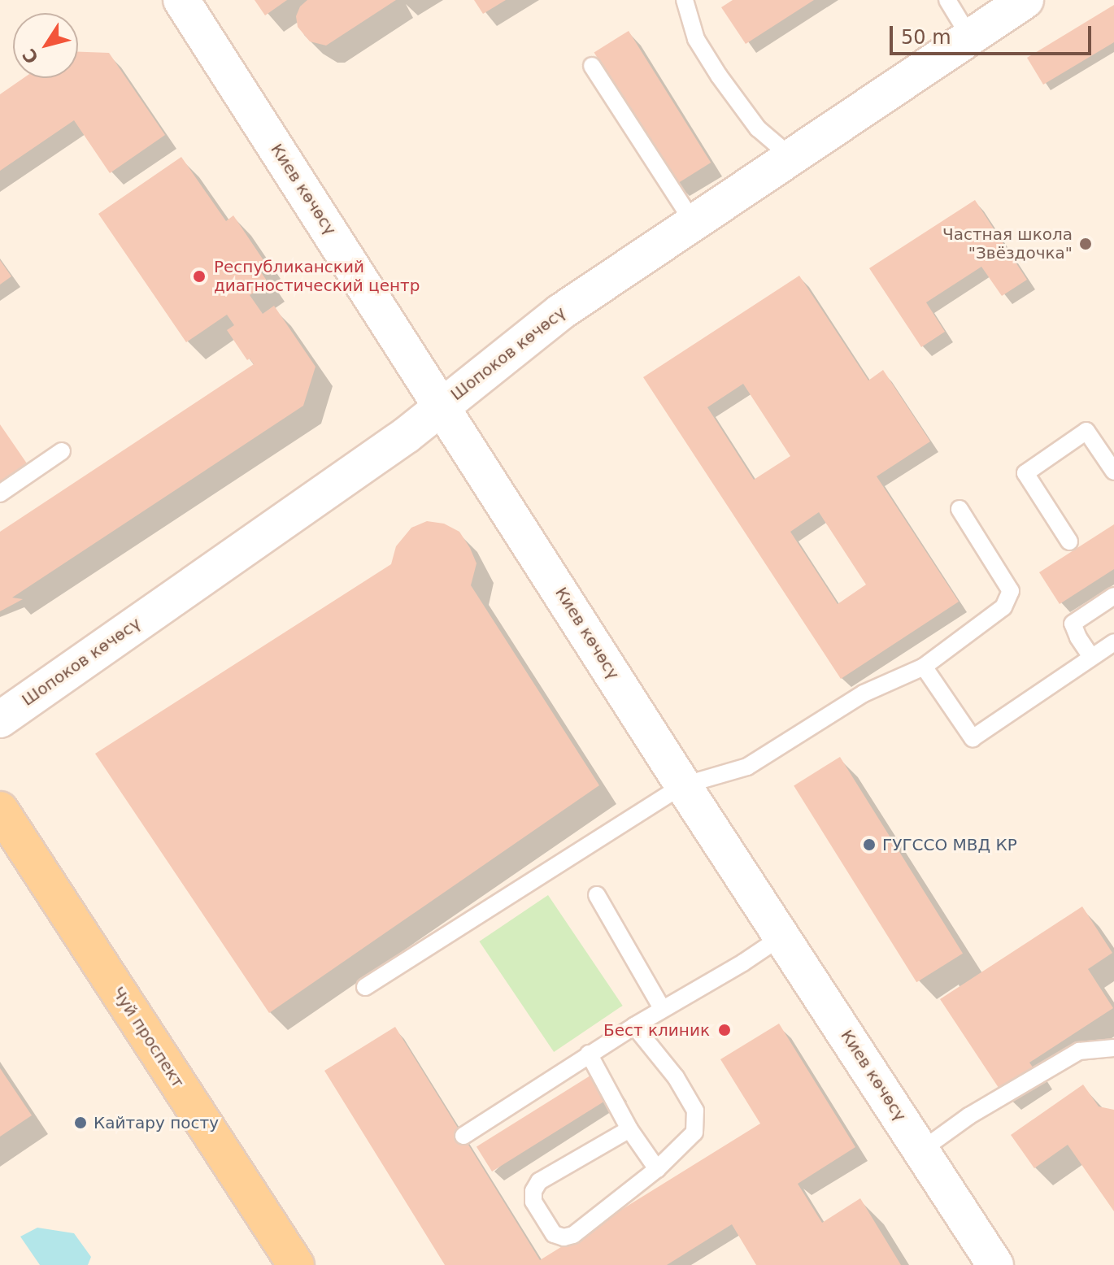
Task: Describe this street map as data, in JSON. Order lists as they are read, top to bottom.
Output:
{
  "streets": {
    "main road": ["Киев көчөсү", "Шопоков көчөсү", "Чуй проспект"]
  },
  "crossings": [
    ["Киев көчөсү", "Шопоков көчөсү"]
  ],
  "places": [
    "Частная школа \"Звёздочка\"",
    "Республиканский диагностический центр",
    "ГУГССО МВД КР",
    "Бест клиник",
    "Кайтару посту"
  ],
  "scale_bar": "50 m",
  "north": "bottom left"
}
